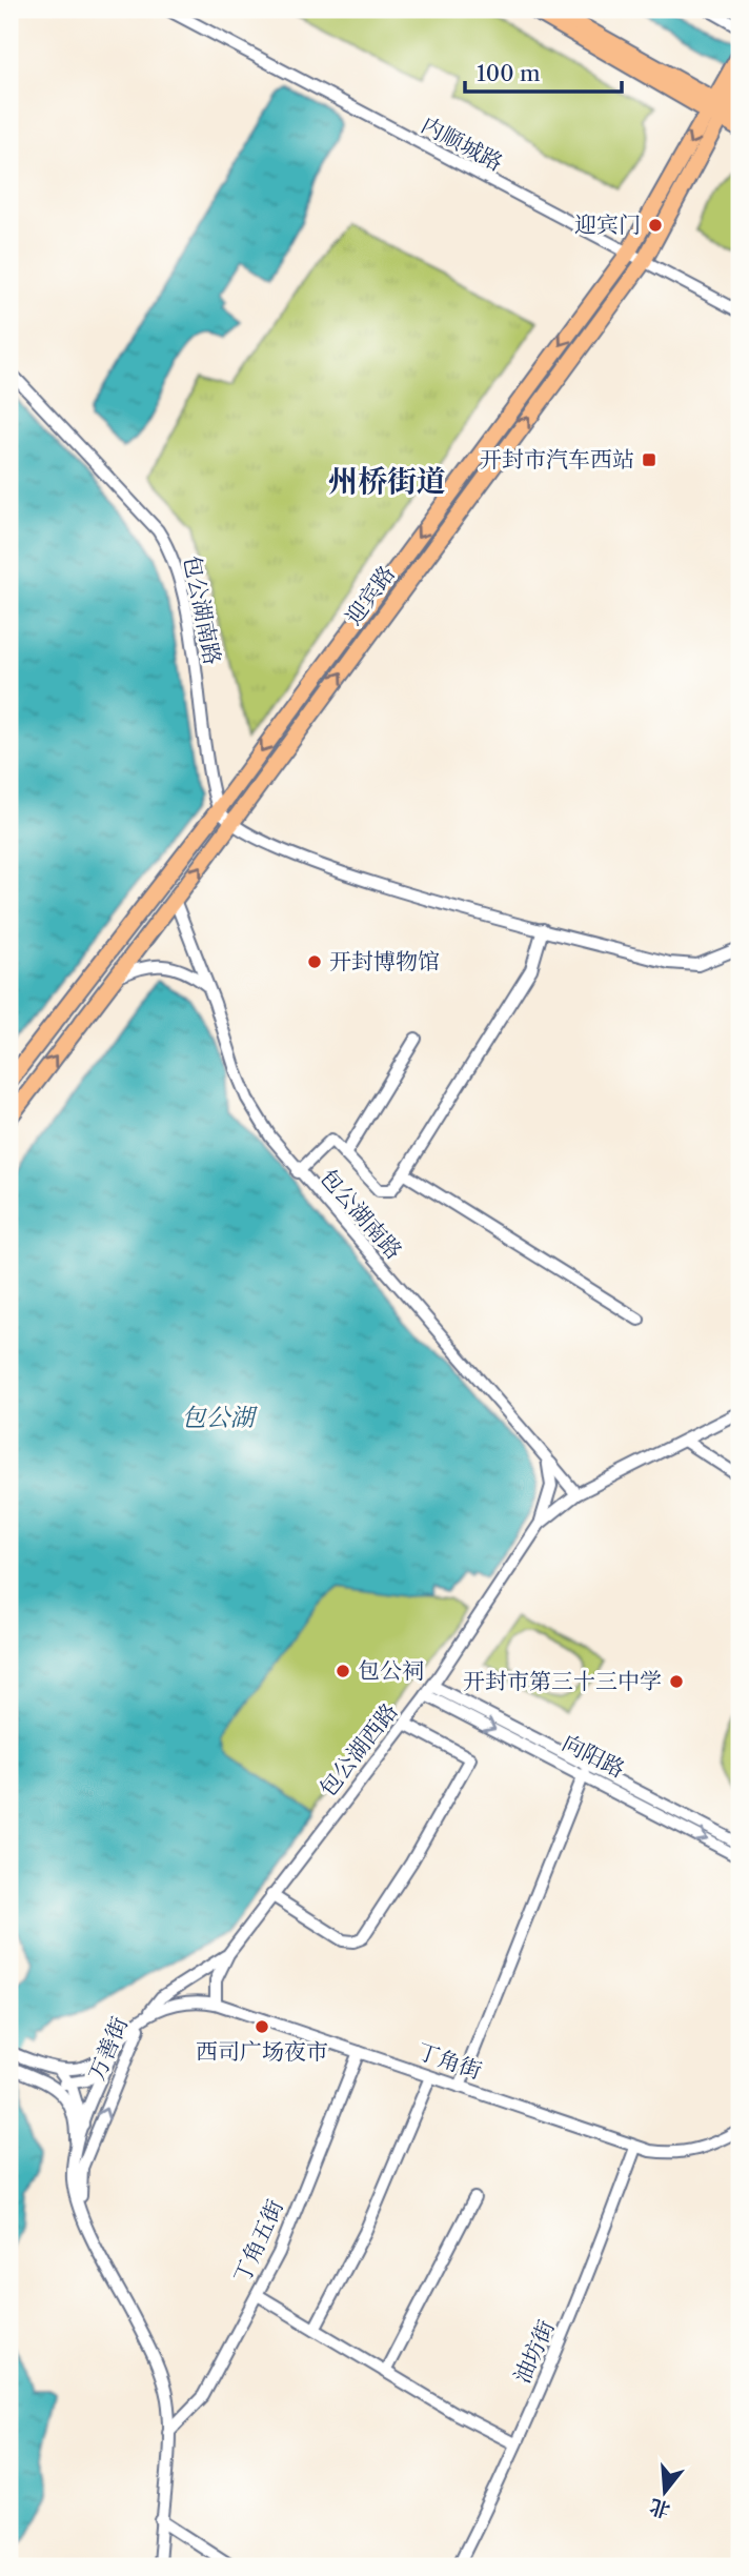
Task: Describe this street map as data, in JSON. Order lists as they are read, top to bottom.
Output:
{
  "streets": {
    "main road": ["迎宾路"],
    "street": [
      "内顺城路",
      "包公湖南路",
      "包公湖西路",
      "向阳路",
      "万善街",
      "丁角街",
      "丁角五街",
      "油坊街"
    ]
  },
  "crossings": [
    ["内顺城路", "迎宾路"],
    ["迎宾路", "包公湖南路"],
    ["包公湖南路", "包公湖西路"],
    ["包公湖西路", "向阳路"],
    ["包公湖西路", "万善街"],
    ["包公湖西路", "丁角街"],
    ["万善街", "丁角街"],
    ["万善街", "丁角五街"],
    ["丁角街", "丁角五街"],
    ["丁角街", "油坊街"]
  ],
  "districts": ["州桥街道"],
  "water": ["包公湖"],
  "places": {
    "other": [
      "迎宾门",
      "开封博物馆",
      "包公祠",
      "开封市第三十三中学",
      "西司广场夜市"
    ],
    "transit": ["开封市汽车西站"]
  },
  "scale_bar": "100 m",
  "north": "bottom"
}
